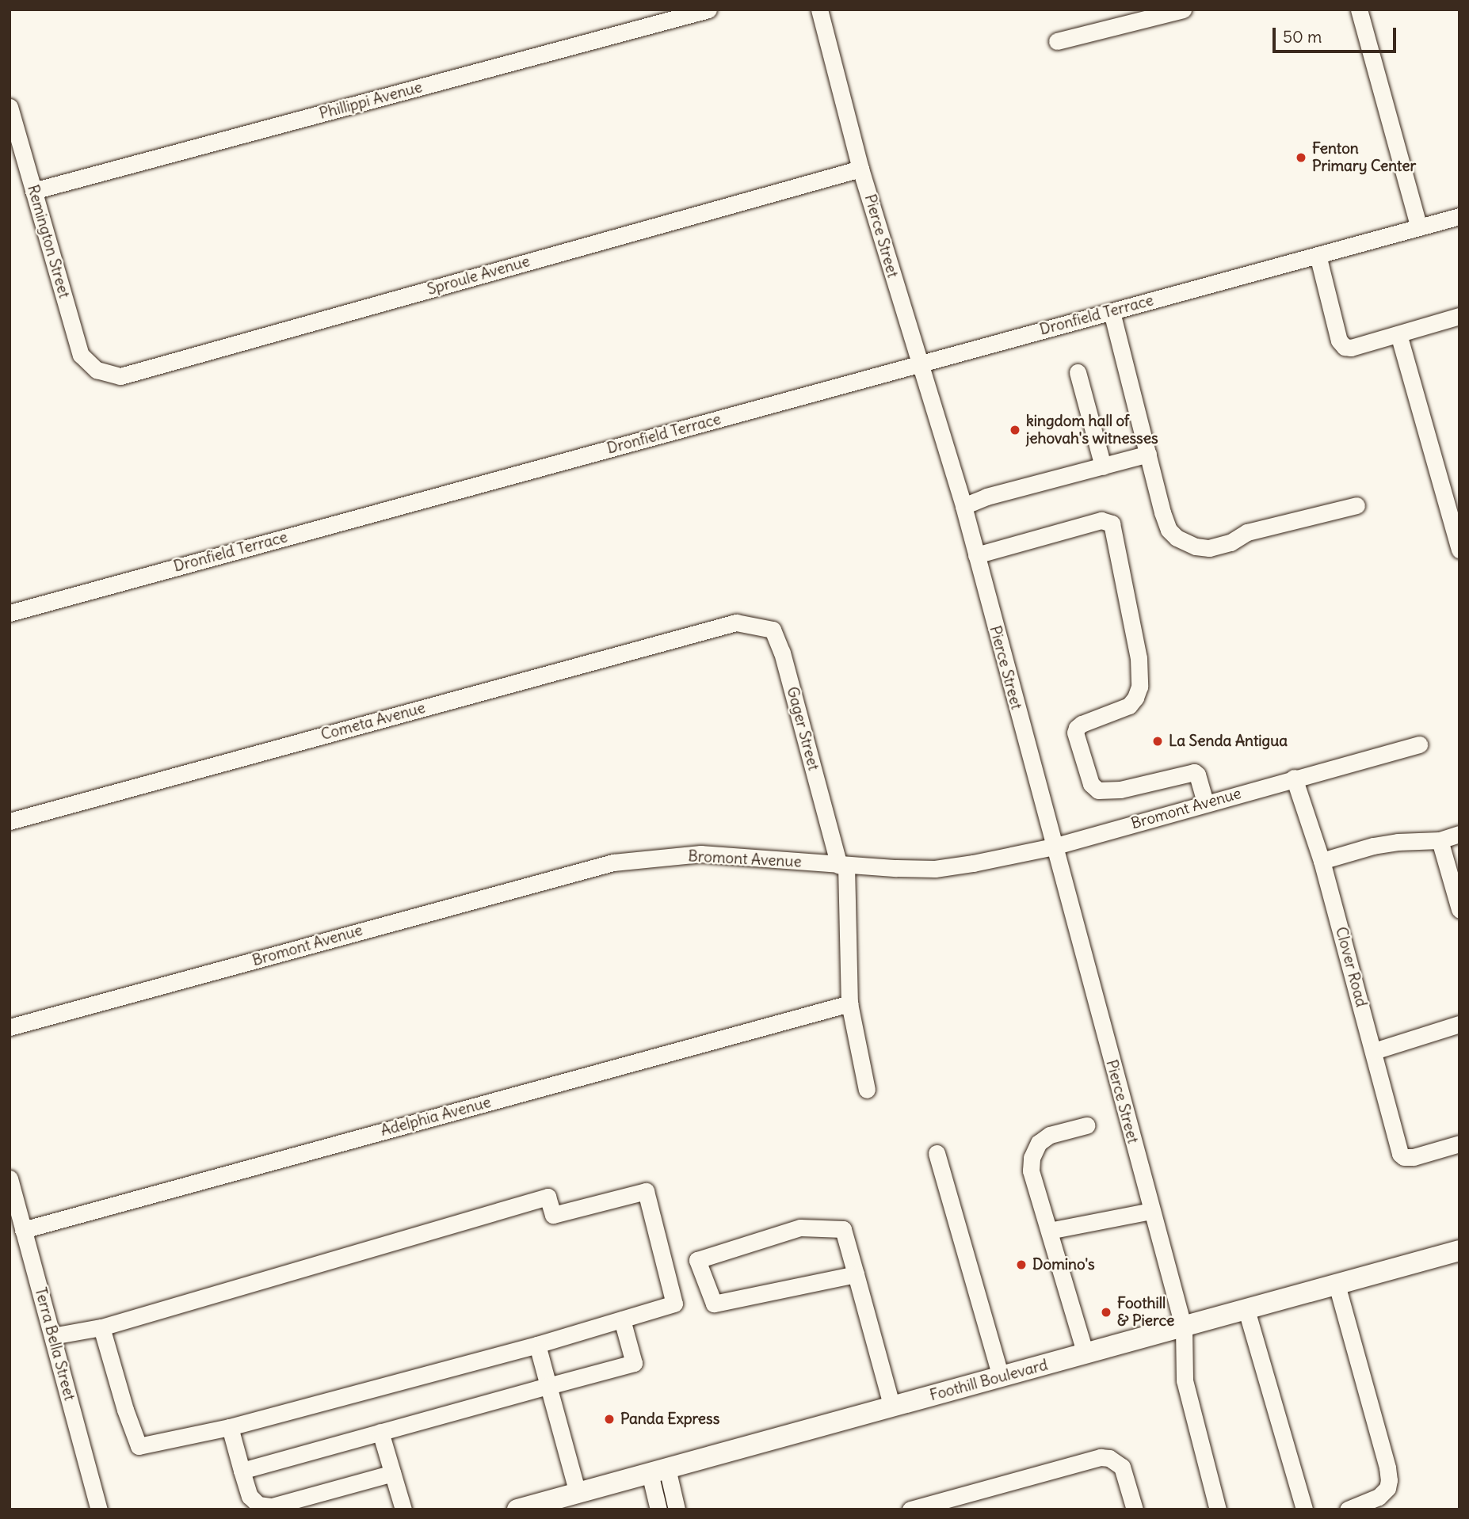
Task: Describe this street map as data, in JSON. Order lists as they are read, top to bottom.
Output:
{
  "streets": {
    "main road": ["Foothill Boulevard"],
    "street": [
      "Phillippi Avenue",
      "Pierce Street",
      "Remington Street",
      "Sproule Avenue",
      "Dronfield Terrace",
      "Cometa Avenue",
      "Gager Street",
      "Bromont Avenue",
      "Clover Road",
      "Adelphia Avenue",
      "Terra Bella Street"
    ]
  },
  "crossings": [
    ["Phillippi Avenue", "Remington Street"],
    ["Pierce Street", "Sproule Avenue"],
    ["Pierce Street", "Dronfield Terrace"],
    ["Pierce Street", "Bromont Avenue"],
    ["Pierce Street", "Foothill Boulevard"],
    ["Remington Street", "Sproule Avenue"],
    ["Cometa Avenue", "Gager Street"],
    ["Gager Street", "Bromont Avenue"],
    ["Gager Street", "Adelphia Avenue"],
    ["Bromont Avenue", "Clover Road"],
    ["Adelphia Avenue", "Terra Bella Street"]
  ],
  "places": [
    "Fenton Primary Center",
    "kingdom hall of jehovah's witnesses",
    "La Senda Antigua",
    "Domino's",
    "Foothill & Pierce",
    "Panda Express"
  ],
  "scale_bar": "50 m"
}
